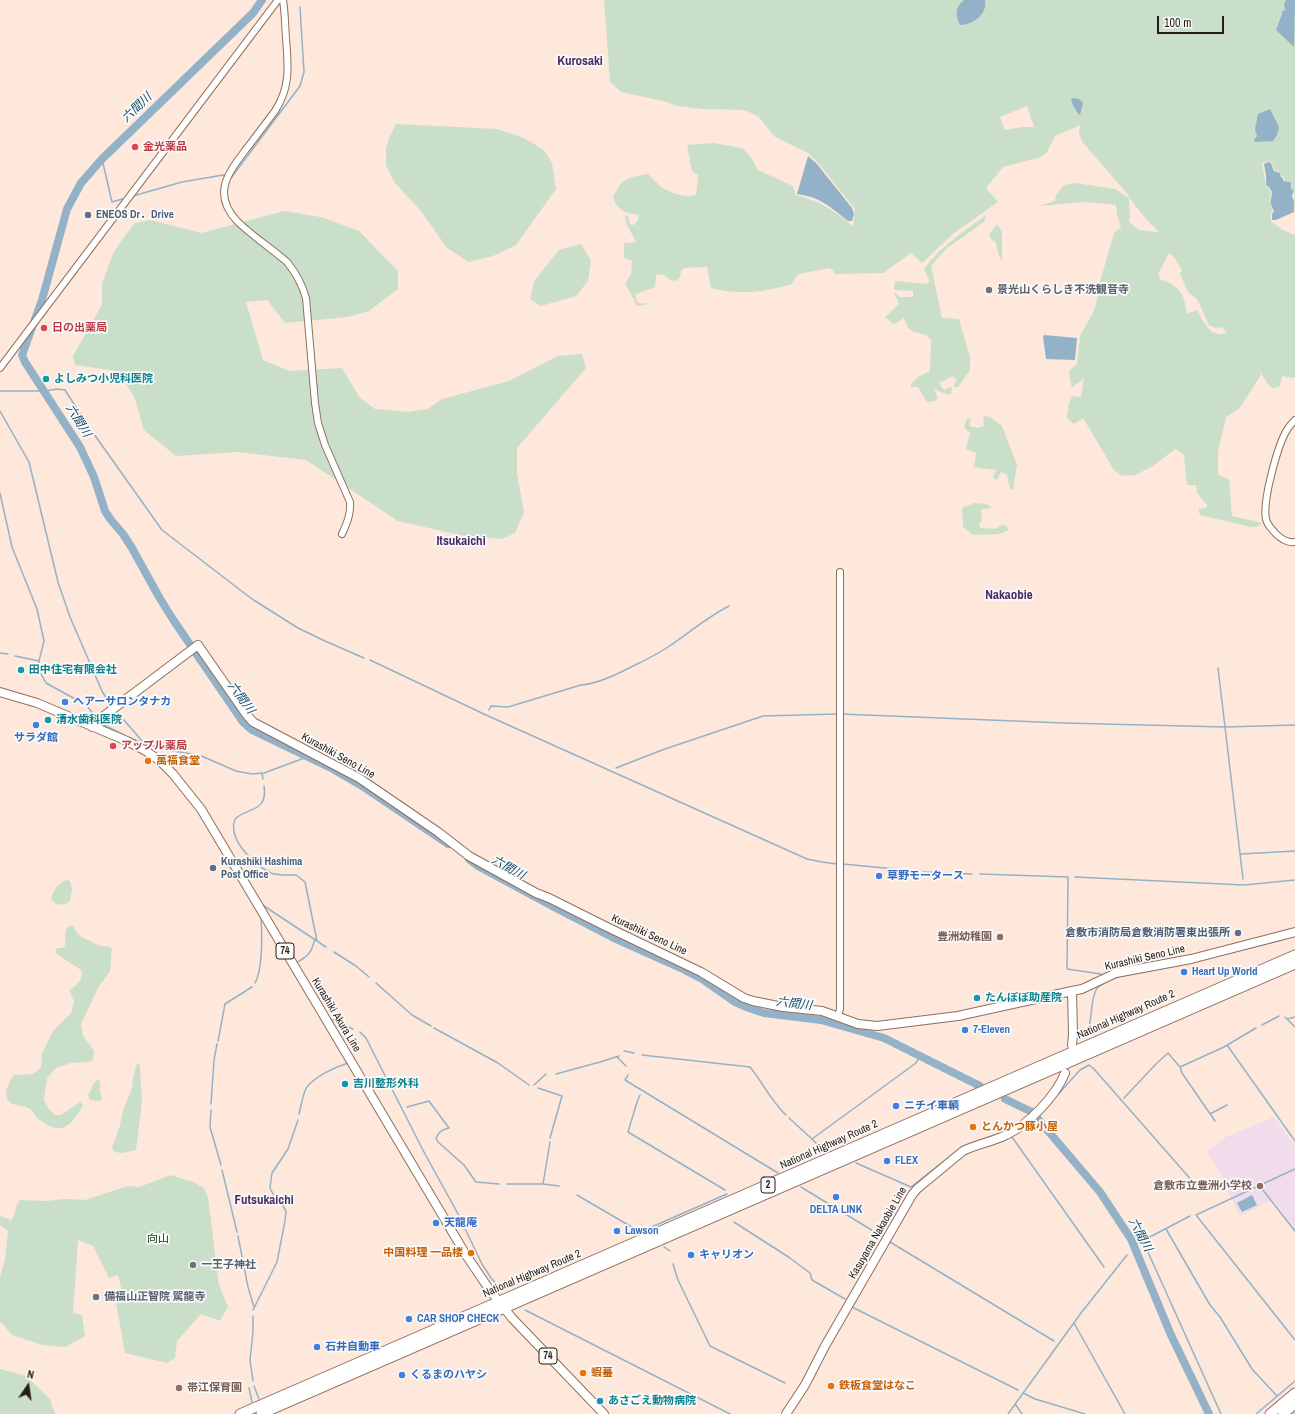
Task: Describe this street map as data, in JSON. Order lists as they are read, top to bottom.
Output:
{
  "streets": {
    "highway": ["National Highway Route 2", "2"],
    "main road": [
      "Kurashiki Seno Line",
      "74",
      "Kurashiki Akura Line",
      "Kasuyama Nakaobie Line"
    ]
  },
  "crossings": [
    ["Kurashiki Seno Line", "Kurashiki Akura Line"],
    ["Kurashiki Akura Line", "National Highway Route 2"]
  ],
  "districts": [
    "Kurosaki",
    "Itsukaichi",
    "Nakaobie",
    "Futsukaichi"
  ],
  "water": ["六間川"],
  "parks": ["向山"],
  "places": [
    "金光薬品",
    "ENEOS Dr．Drive",
    "景光山くらしき不洗観音寺",
    "日の出薬局",
    "よしみつ小児科医院",
    "田中住宅有限会社",
    "ヘアーサロンタナカ",
    "清水歯科医院",
    "サラダ館",
    "アップル薬局",
    "萬福食堂",
    "Kurashiki Hashima Post Office",
    "草野モータース",
    "倉敷市消防局倉敷消防署東出張所",
    "豊洲幼稚園",
    "Heart Up World",
    "たんぽぽ助産院",
    "7-Eleven",
    "吉川整形外科",
    "ニチイ車輌",
    "とんかつ豚小屋",
    "FLEX",
    "倉敷市立豊洲小学校",
    "DELTA LINK",
    "天龍庵",
    "Lawson",
    "中国料理 一品楼",
    "キャリオン",
    "一王子神社",
    "備福山正智院 駕龍寺",
    "CAR SHOP CHECK",
    "石井自動車",
    "蝦蟇",
    "くるまのハヤシ",
    "鉄板食堂はなこ",
    "帯江保育園",
    "あさごえ動物病院"
  ],
  "scale_bar": "100 m",
  "north": "top"
}
